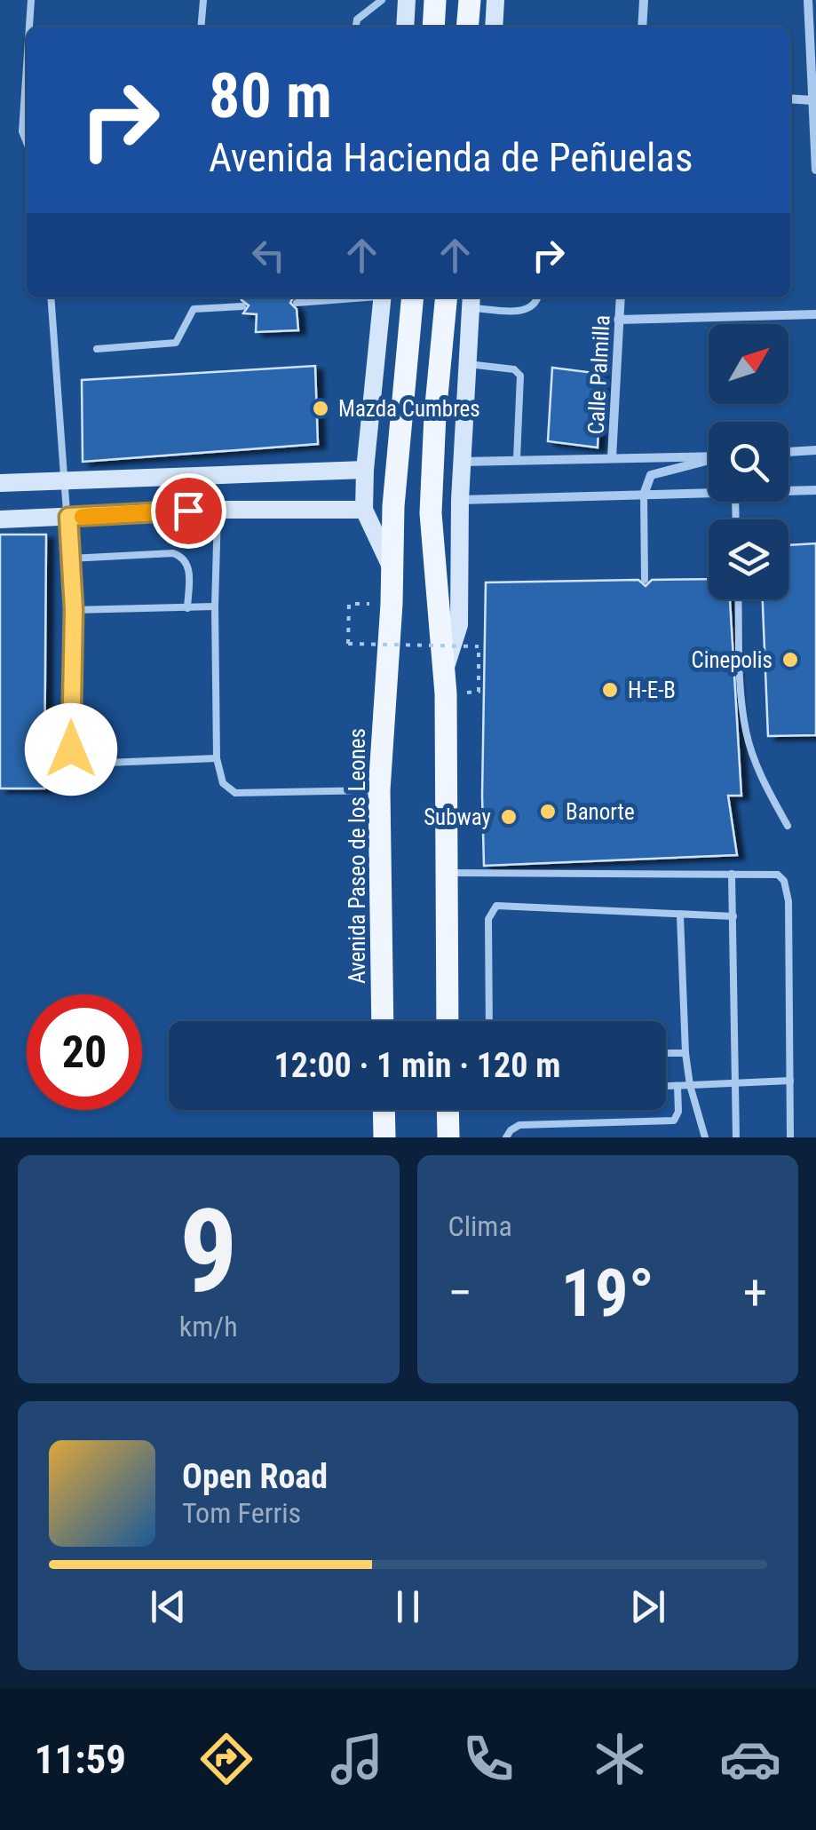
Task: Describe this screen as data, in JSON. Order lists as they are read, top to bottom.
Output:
{
  "streets": {
    "main road": ["Avenida Paseo de los Leones"],
    "street": ["Calle Palmilla"]
  },
  "places": [
    "Mazda Cumbres",
    "Cinepolis",
    "H-E-B",
    "Banorte",
    "Subway"
  ],
  "north": "top right",
  "page": {
    "turn": ["80 m", "Avenida Hacienda de Peñuelas"],
    "limit": "20",
    "trip": "12:00 · 1 min · 120 m",
    "tile": [
      ["9", "km/h"],
      "Clima"
    ],
    "heat": ["−", "19°", "+"],
    "song": ["Open Road", "Tom Ferris"],
    "tabs": "11:59"
  }
}
